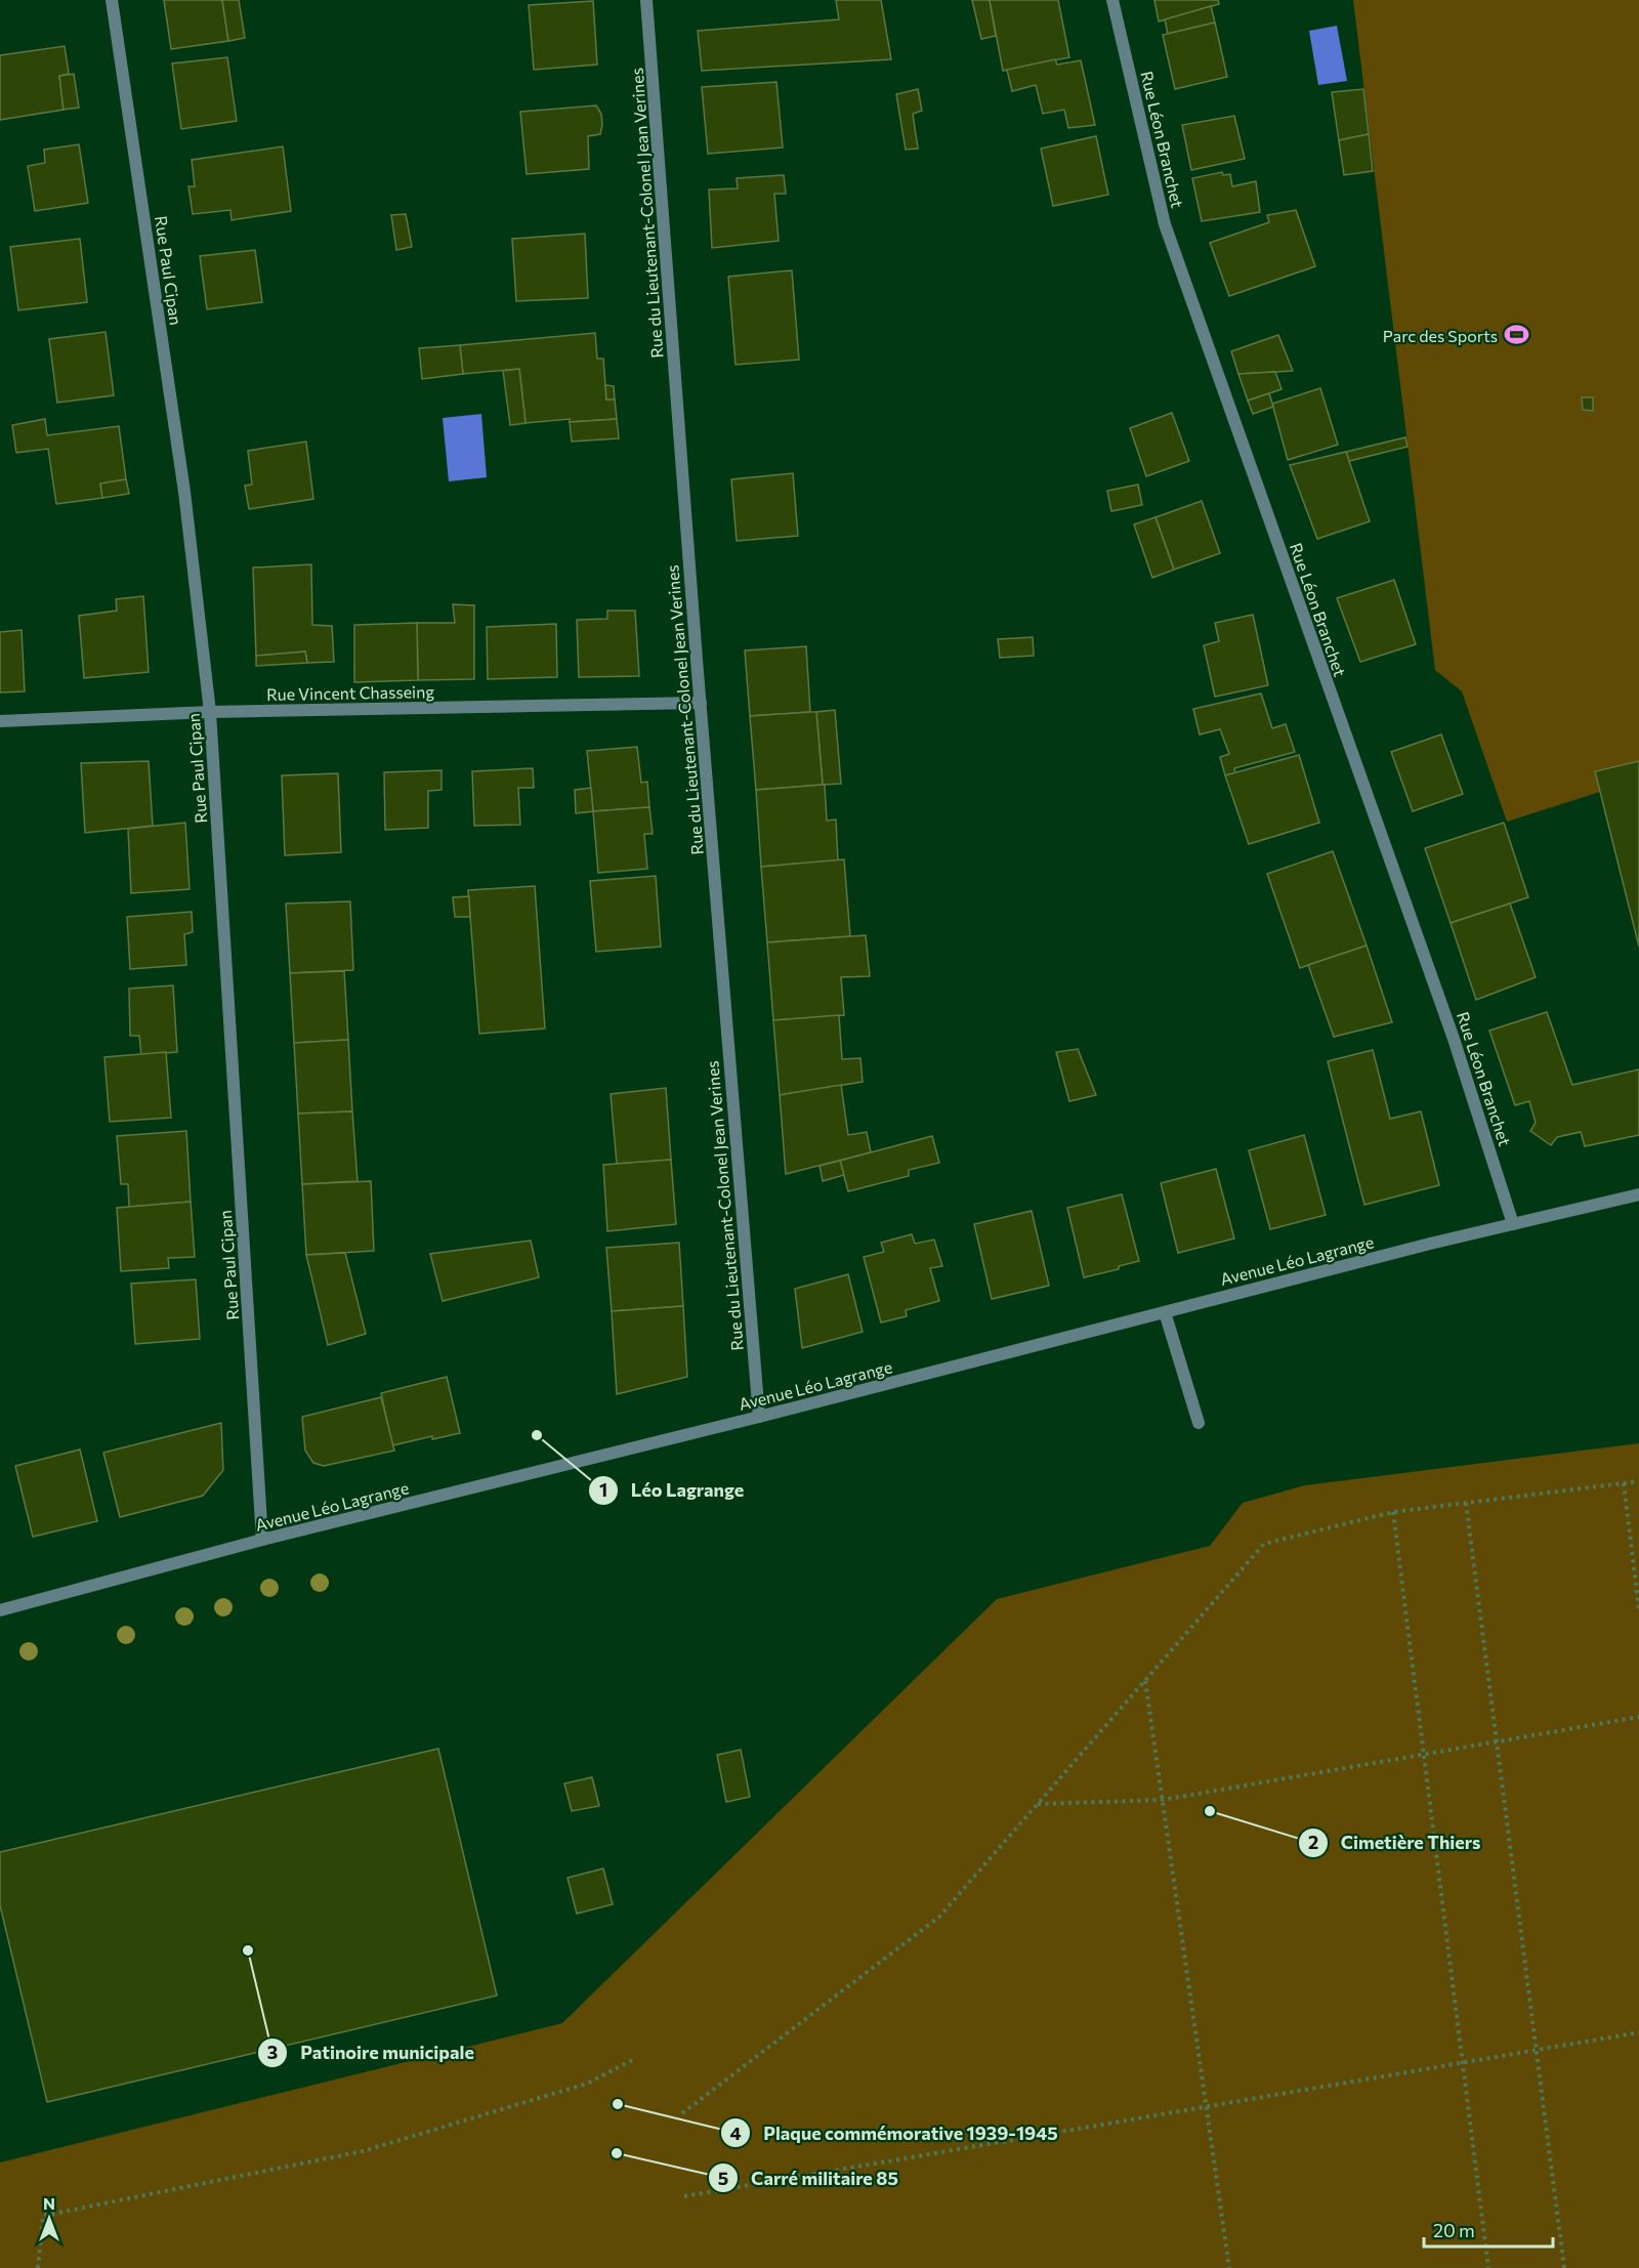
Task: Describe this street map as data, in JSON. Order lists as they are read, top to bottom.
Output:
{
  "streets": {
    "street": [
      "Rue Léon Branchet",
      "Rue du Lieutenant-Colonel Jean Verines",
      "Rue Paul Cipan",
      "Rue Vincent Chasseing",
      "Avenue Léo Lagrange"
    ]
  },
  "crossings": [
    ["Rue Léon Branchet", "Avenue Léo Lagrange"],
    ["Rue du Lieutenant-Colonel Jean Verines", "Rue Vincent Chasseing"],
    ["Rue du Lieutenant-Colonel Jean Verines", "Avenue Léo Lagrange"],
    ["Rue Paul Cipan", "Rue Vincent Chasseing"],
    ["Rue Paul Cipan", "Avenue Léo Lagrange"]
  ],
  "places": {
    "sports": ["Parc des Sports"],
    "other": [
      "Léo Lagrange",
      "Cimetière Thiers",
      "Patinoire municipale",
      "Plaque commémorative 1939-1945",
      "Carré militaire 85"
    ]
  },
  "scale_bar": "20 m",
  "north": "top"
}
